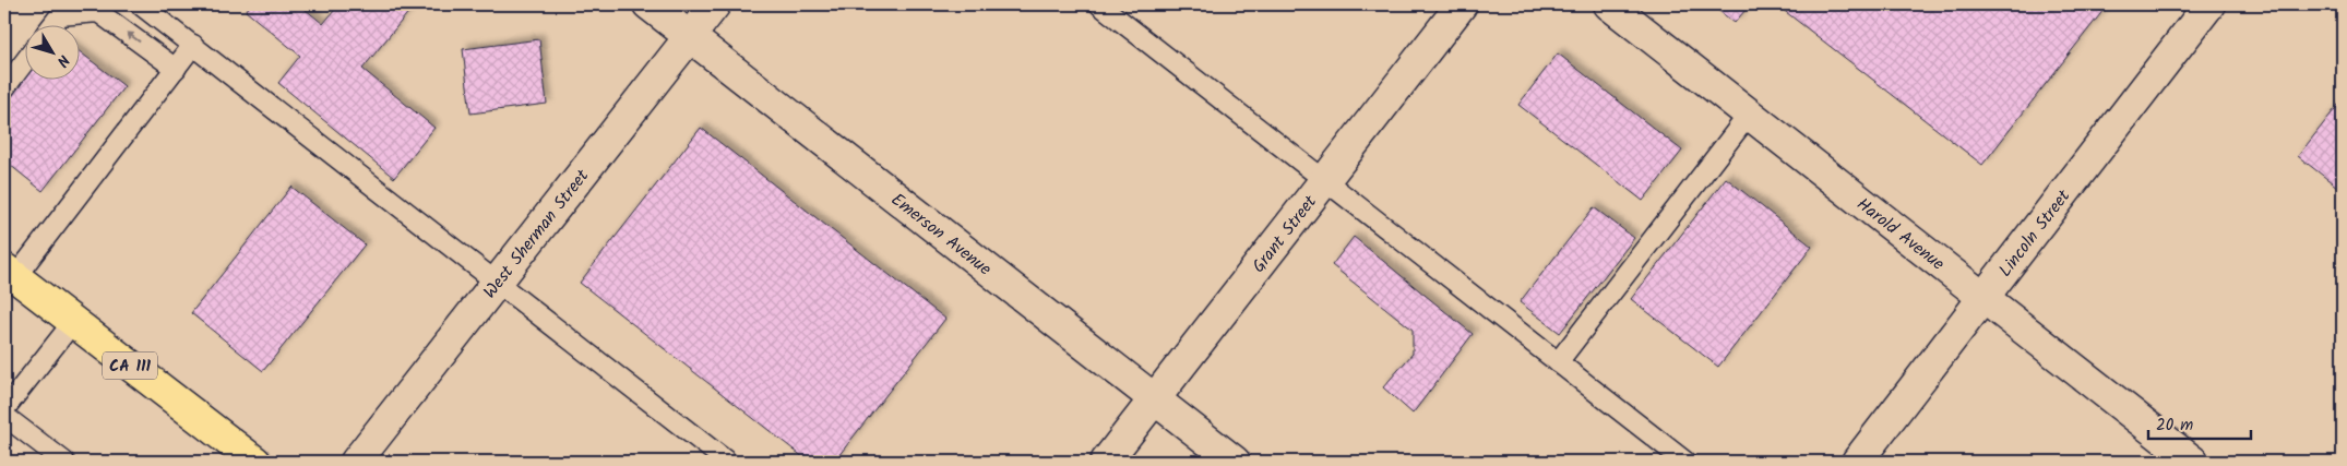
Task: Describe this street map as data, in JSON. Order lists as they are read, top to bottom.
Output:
{
  "streets": {
    "highway": ["CA 111"],
    "street": [
      "Emerson Avenue",
      "Grant Street",
      "West Sherman Street",
      "Harold Avenue",
      "Lincoln Street"
    ]
  },
  "crossings": [
    ["Emerson Avenue", "Grant Street"],
    ["Emerson Avenue", "West Sherman Street"],
    ["Harold Avenue", "Lincoln Street"]
  ],
  "scale_bar": "20 m",
  "north": "bottom right"
}
